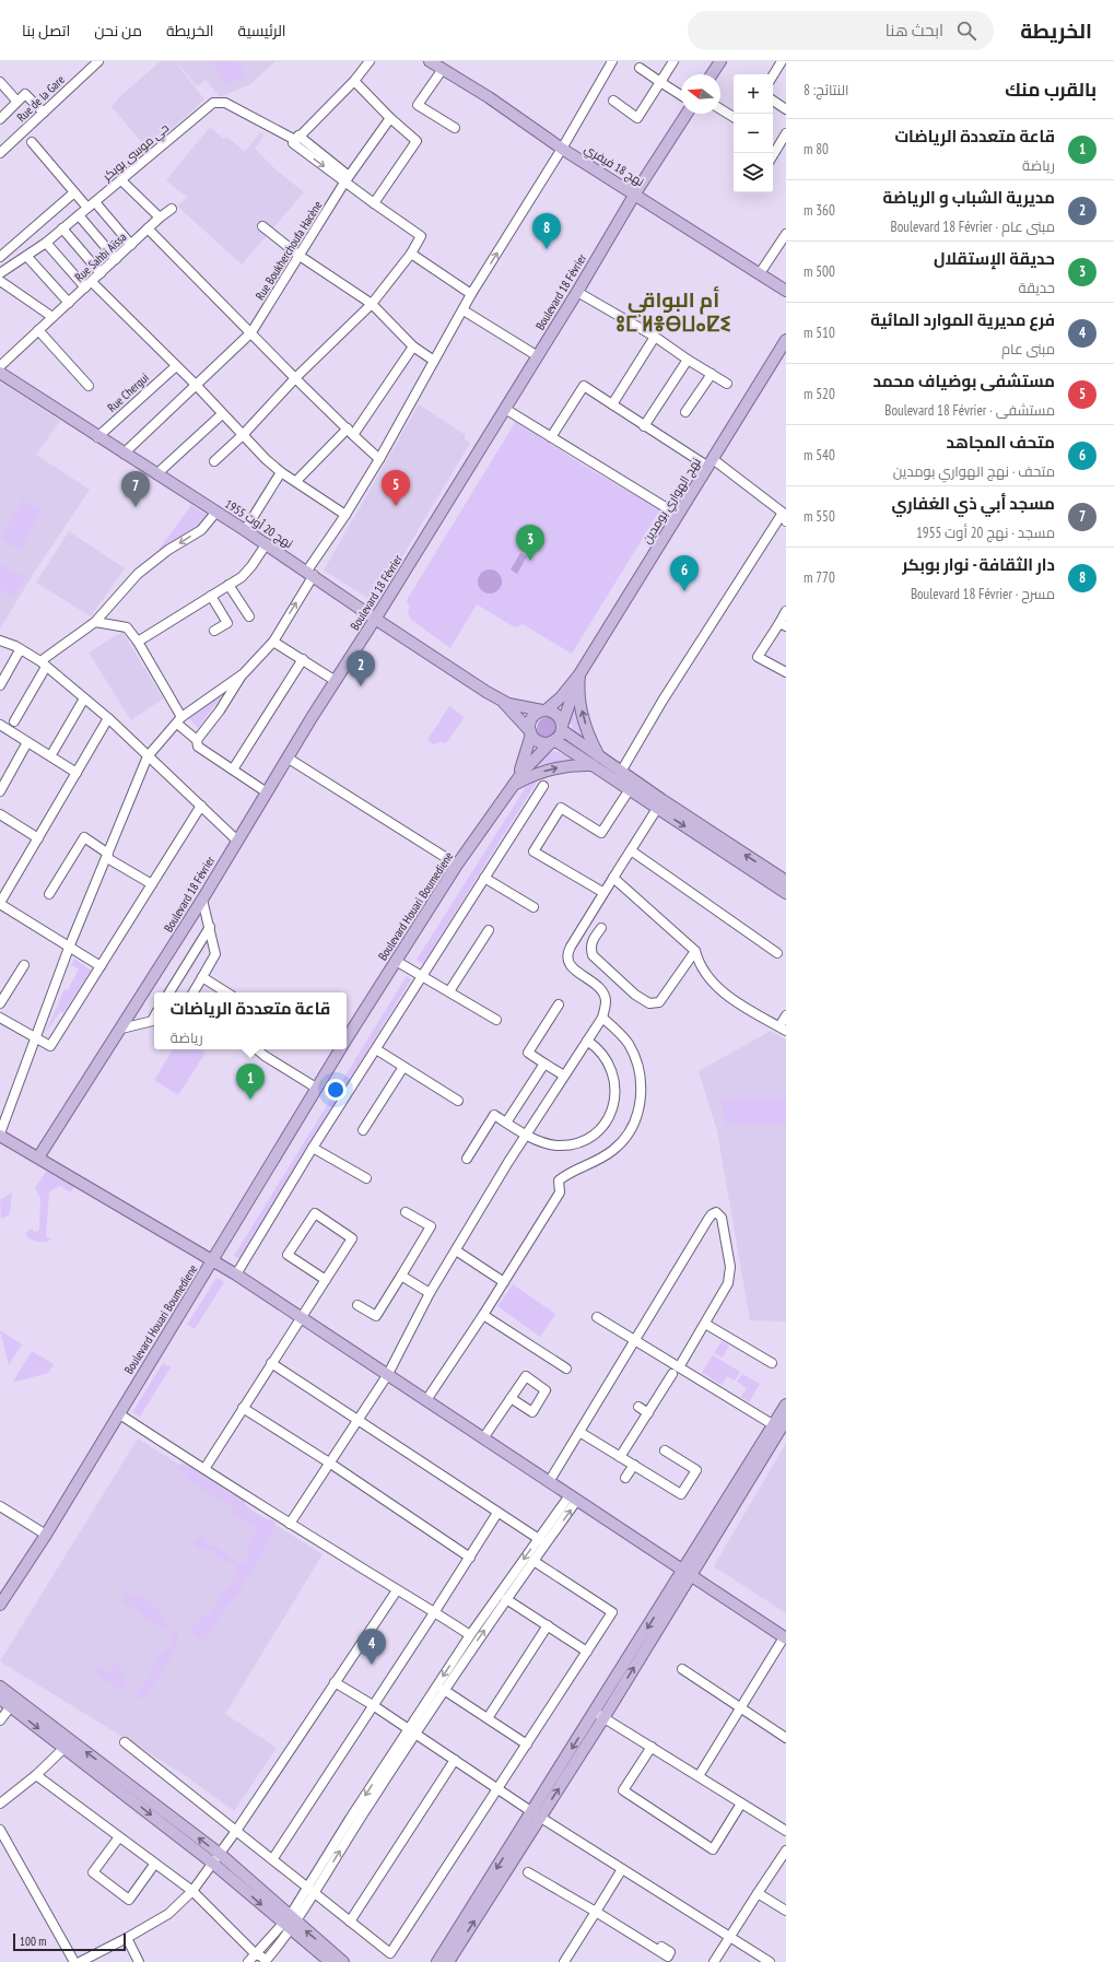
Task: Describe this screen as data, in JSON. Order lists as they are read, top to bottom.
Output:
{
  "streets": {
    "main road": [
      "نهج 18 فيفري",
      "Boulevard 18 Février",
      "نهج الهواري بومدين",
      "نهج 20 أوت 1955",
      "Boulevard Houari Boumediene"
    ],
    "street": [
      "Rue de la Gare",
      "حي موسى بوبكر",
      "Rue Boukherchoufa Hacène",
      "Rue Sahbi Aïssa",
      "Rue Chergui"
    ]
  },
  "crossings": [
    ["نهج 18 فيفري", "Boulevard 18 Février"],
    ["Rue Boukherchoufa Hacène", "نهج 20 أوت 1955"],
    ["Boulevard 18 Février", "نهج 20 أوت 1955"],
    ["Rue Chergui", "نهج 20 أوت 1955"],
    ["نهج الهواري بومدين", "نهج 20 أوت 1955"],
    ["نهج الهواري بومدين", "Boulevard Houari Boumediene"],
    ["نهج 20 أوت 1955", "Boulevard Houari Boumediene"]
  ],
  "districts": ["أم البواقي ⵓⵎ ⵍⴻⴱⵡⴰⵇⵉ"],
  "scale_bar": "100 m",
  "north": "left",
  "page": {
    "header": "الخريطة",
    "search": "ابحث هنا",
    "nav": [
      "الرئيسية",
      "الخريطة",
      "من نحن",
      "اتصل بنا"
    ],
    "heading": ["بالقرب منك", "النتائج: 8"],
    "map_buttons": ["+", "−"],
    "list": [
      {
        "mark": "1",
        "name": "قاعة متعددة الرياضات",
        "note": "رياضة",
        "value": "80 m"
      },
      {
        "mark": "2",
        "name": "مديرية الشباب و الرياضة",
        "note": "مبنى عام · Boulevard 18 Février",
        "value": "360 m"
      },
      {
        "mark": "3",
        "name": "حديقة الإستقلال",
        "note": "حديقة",
        "value": "500 m"
      },
      {
        "mark": "4",
        "name": "فرع مديرية الموارد المائية",
        "note": "مبنى عام",
        "value": "510 m"
      },
      {
        "mark": "5",
        "name": "مستشفى بوضياف محمد",
        "note": "مستشفى · Boulevard 18 Février",
        "value": "520 m"
      },
      {
        "mark": "6",
        "name": "متحف المجاهد",
        "note": "متحف · نهج الهواري بومدين",
        "value": "540 m"
      },
      {
        "mark": "7",
        "name": "مسجد أبي ذي الغفاري",
        "note": "مسجد · نهج 20 أوت 1955",
        "value": "550 m"
      },
      {
        "mark": "8",
        "name": "دار الثقافة - نوار بوبكر",
        "note": "مسرح · Boulevard 18 Février",
        "value": "770 m"
      }
    ],
    "pins": [
      "8",
      "5",
      "7",
      "3",
      "6",
      "2",
      "1",
      "4"
    ],
    "popup": ["قاعة متعددة الرياضات", "رياضة"],
    "scale": "100 m"
  }
}
